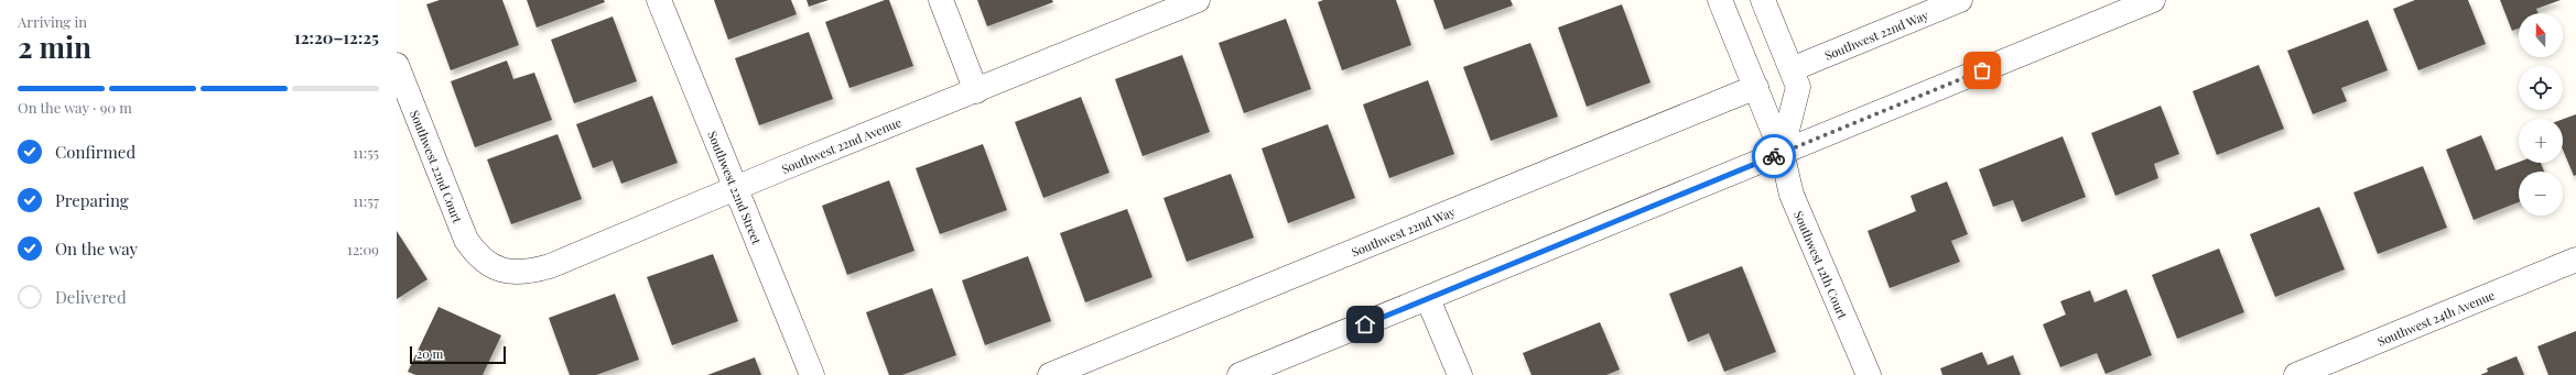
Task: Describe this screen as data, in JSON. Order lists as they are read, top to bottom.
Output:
{
  "streets": {
    "street": [
      "Southwest 22nd Way",
      "Southwest 22nd Avenue",
      "Southwest 22nd Court",
      "Southwest 22nd Street",
      "Southwest 12th Court",
      "Southwest 24th Avenue"
    ]
  },
  "crossings": [
    ["Southwest 22nd Way", "Southwest 12th Court"],
    ["Southwest 22nd Avenue", "Southwest 22nd Court"],
    ["Southwest 22nd Avenue", "Southwest 22nd Street"]
  ],
  "scale_bar": "20 m",
  "north": "top",
  "page": {
    "heading": ["2 min", "Arriving in", "12:20–12:25"],
    "map_buttons": ["+", "−"],
    "bar": "On the way · 90 m",
    "list": [
      ["Confirmed", "11:55"],
      ["Preparing", "11:57"],
      ["On the way", "12:09"],
      "Delivered"
    ],
    "scale": "20 m"
  }
}
